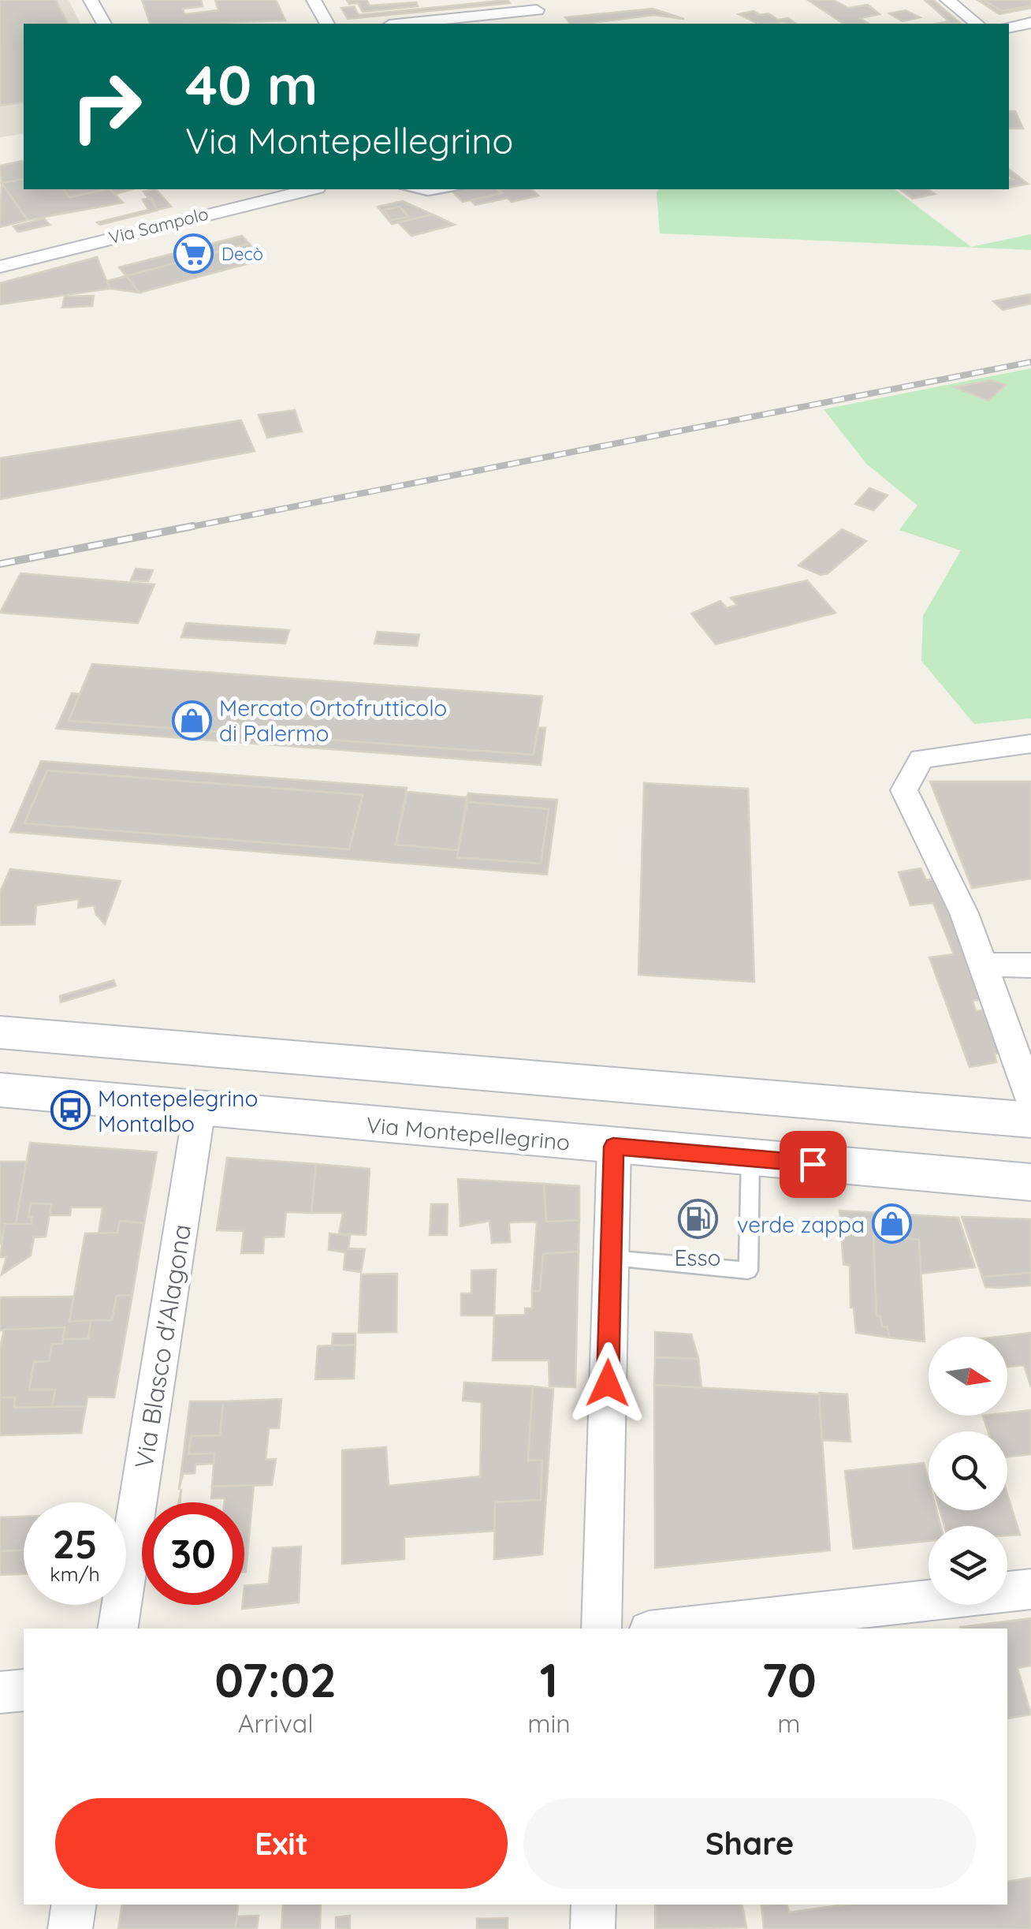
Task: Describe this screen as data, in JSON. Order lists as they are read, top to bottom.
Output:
{
  "streets": {
    "street": ["Via Sampolo", "Via Montepellegrino", "Via Blasco d'Alagona"]
  },
  "crossings": [
    ["Via Montepellegrino", "Via Blasco d'Alagona"]
  ],
  "places": {
    "supermarket": ["Decò"],
    "shop": ["Mercato Ortofrutticolo di Palermo", "verde zappa"],
    "bus stop": ["Montepelegrino Montalbo"],
    "fuel station": ["Esso"]
  },
  "north": "right",
  "page": {
    "turn": ["40 m", "Via Montepellegrino"],
    "speed": "25 km/h",
    "limit": "30",
    "eta": [
      "07:02",
      "Arrival",
      "1",
      "min",
      "70",
      "m"
    ],
    "buttons": ["Exit", "Share"]
  }
}
